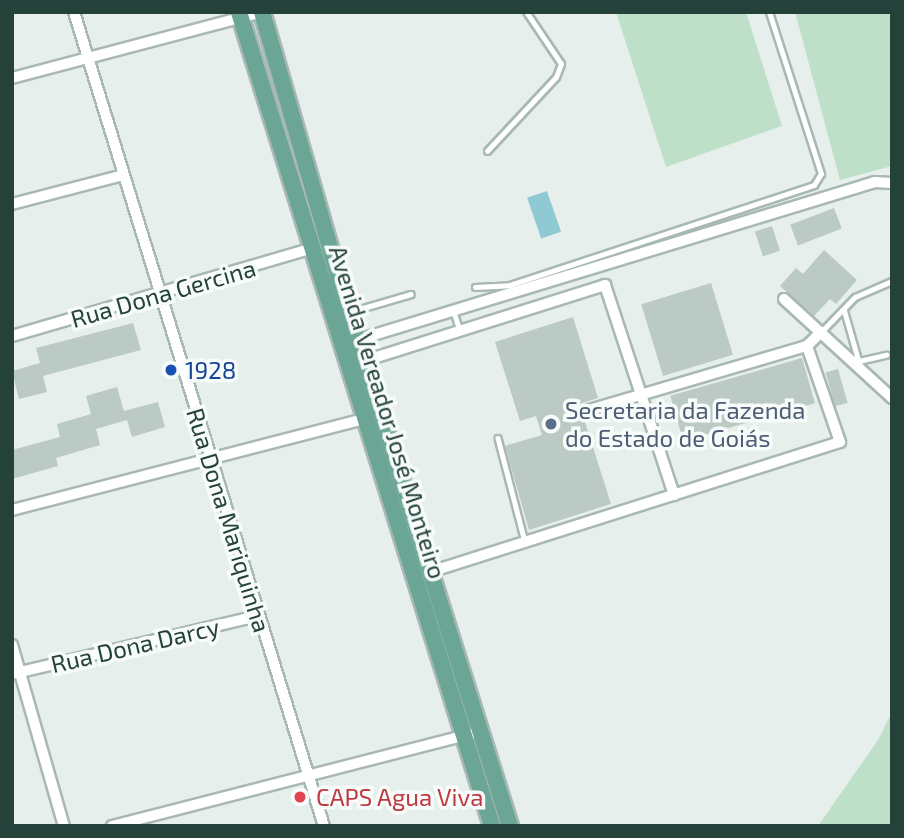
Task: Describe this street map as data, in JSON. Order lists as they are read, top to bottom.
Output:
{
  "streets": {
    "main road": ["Avenida Vereador José Monteiro"],
    "street": ["Rua Dona Gercina", "Rua Dona Mariquinha", "Rua Dona Darcy"]
  },
  "crossings": [
    ["Rua Dona Gercina", "Avenida Vereador José Monteiro"],
    ["Rua Dona Gercina", "Rua Dona Mariquinha"],
    ["Rua Dona Mariquinha", "Rua Dona Darcy"]
  ],
  "places": ["1928", "Secretaria da Fazenda do Estado de Goiás", "CAPS Agua Viva"]
}
